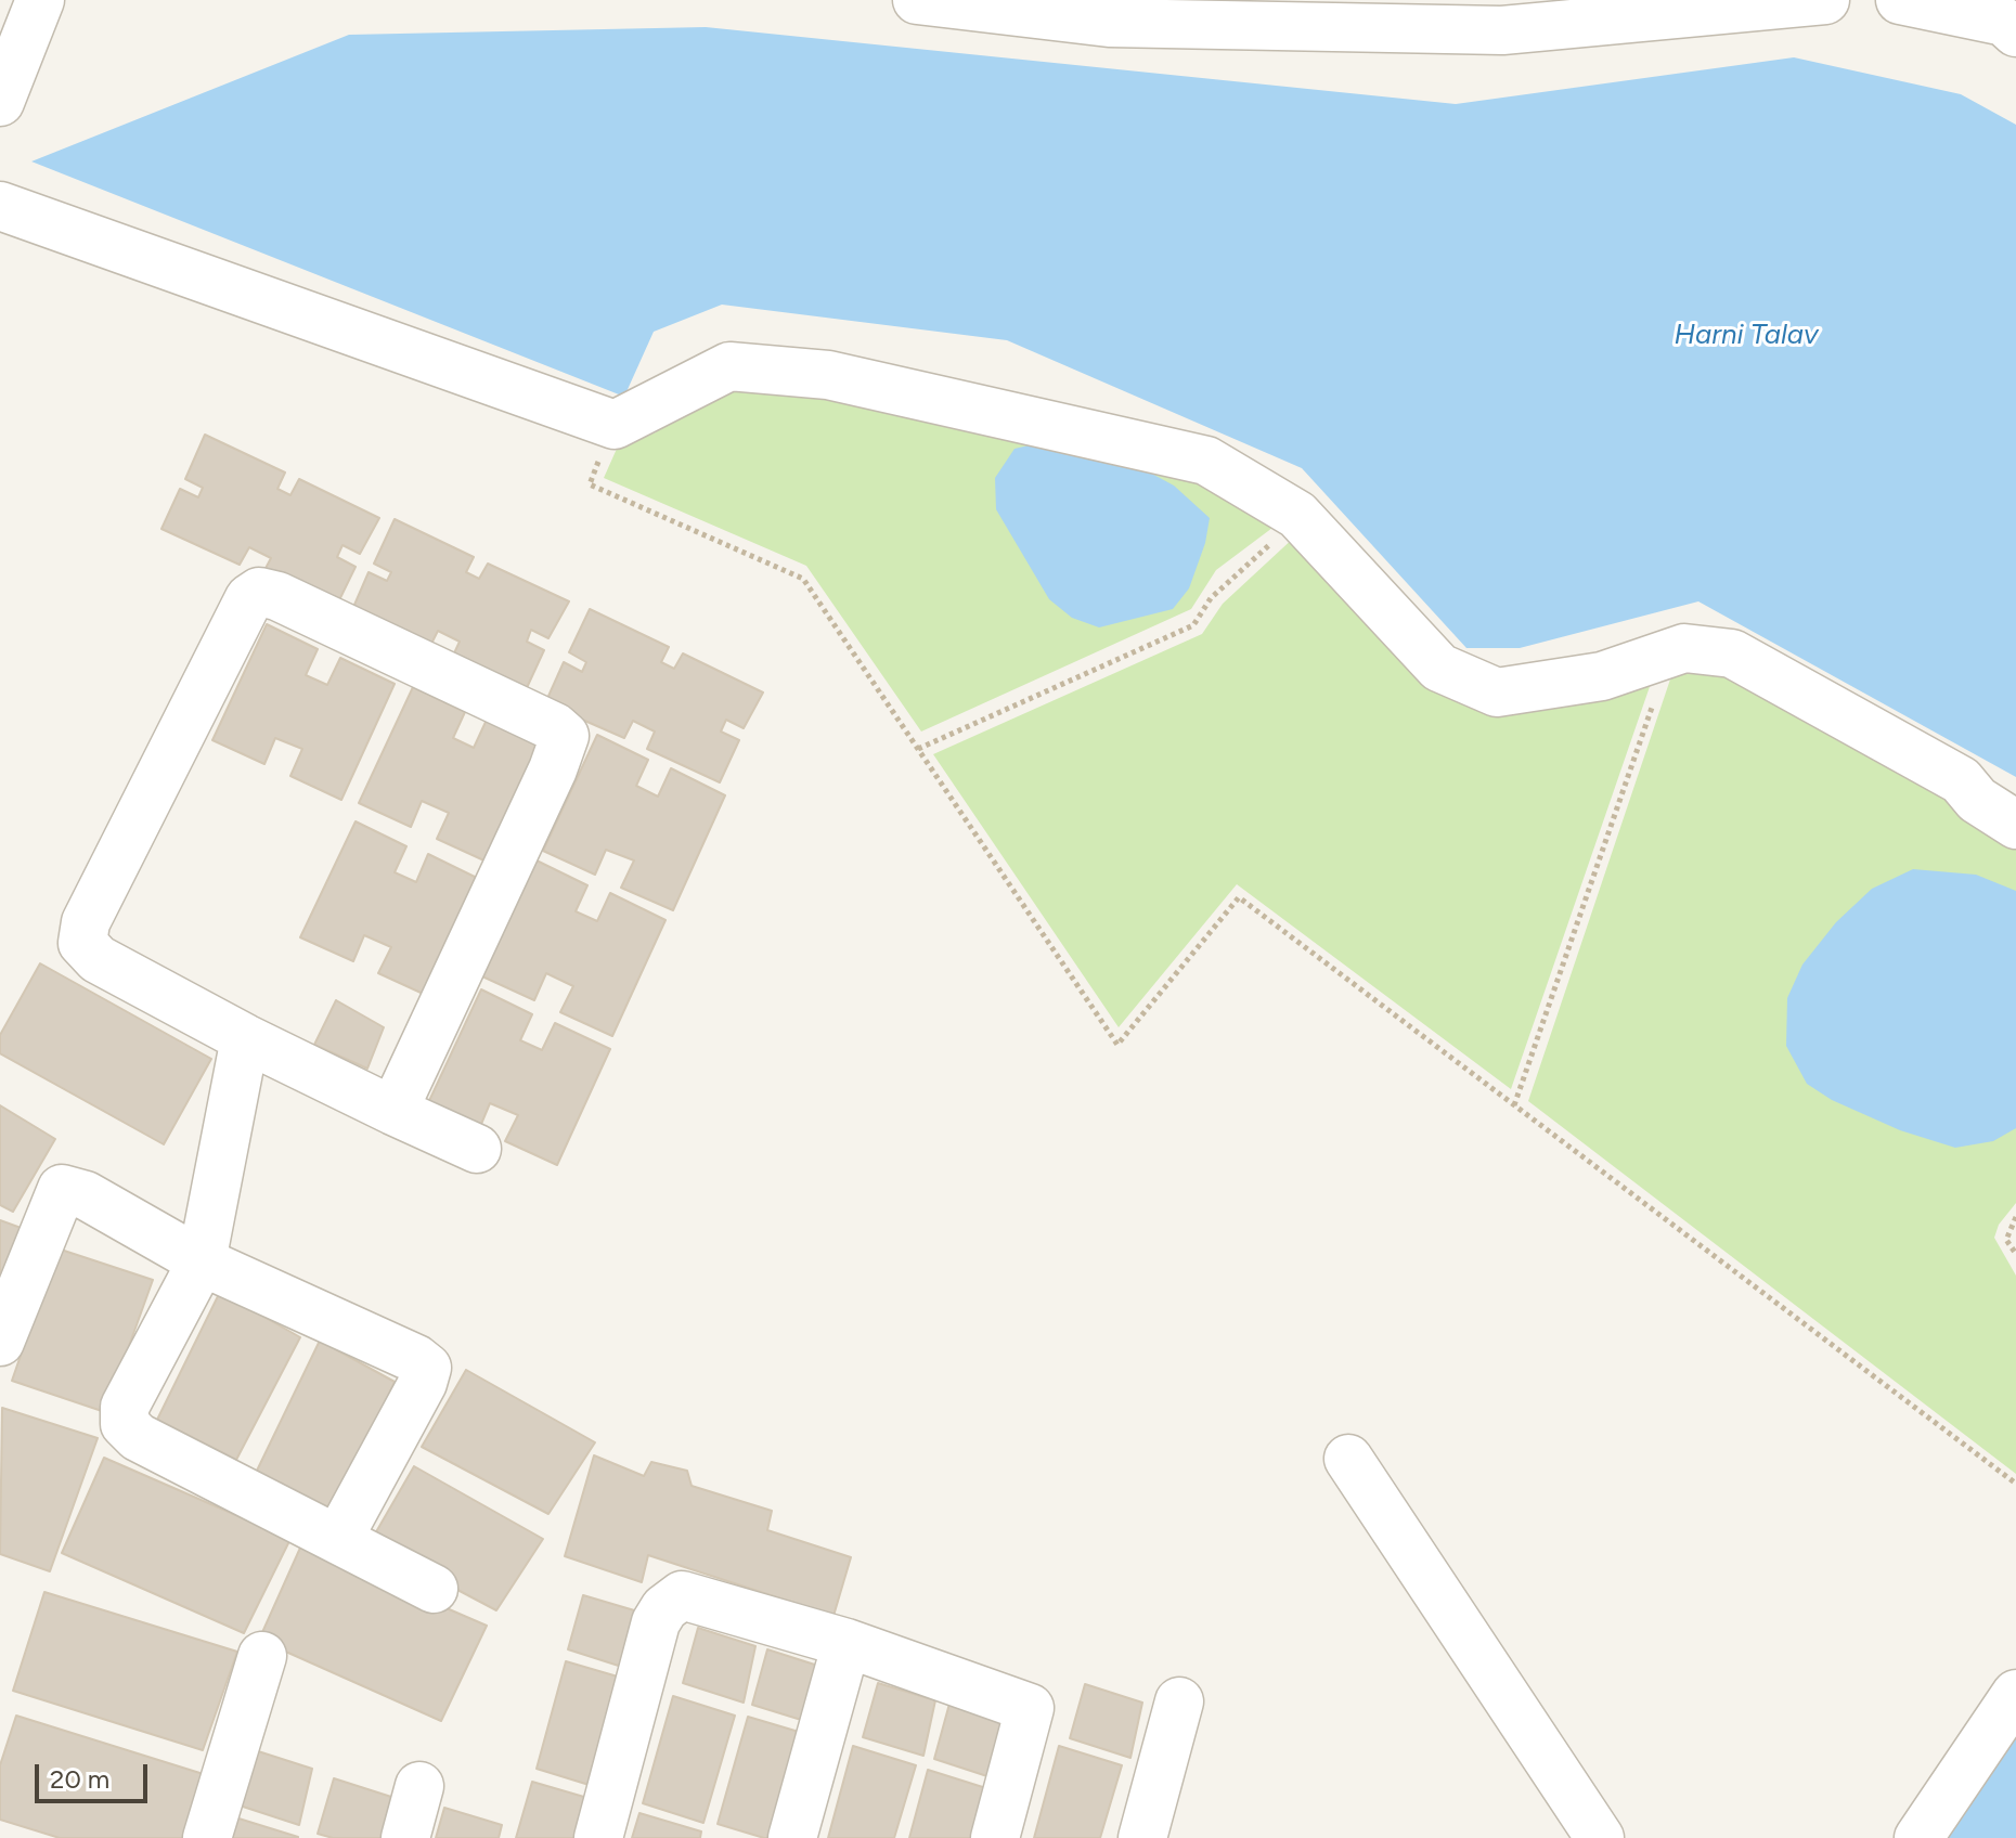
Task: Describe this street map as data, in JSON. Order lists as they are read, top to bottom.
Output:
{
  "water": ["Harni Talav"],
  "scale_bar": "20 m"
}
